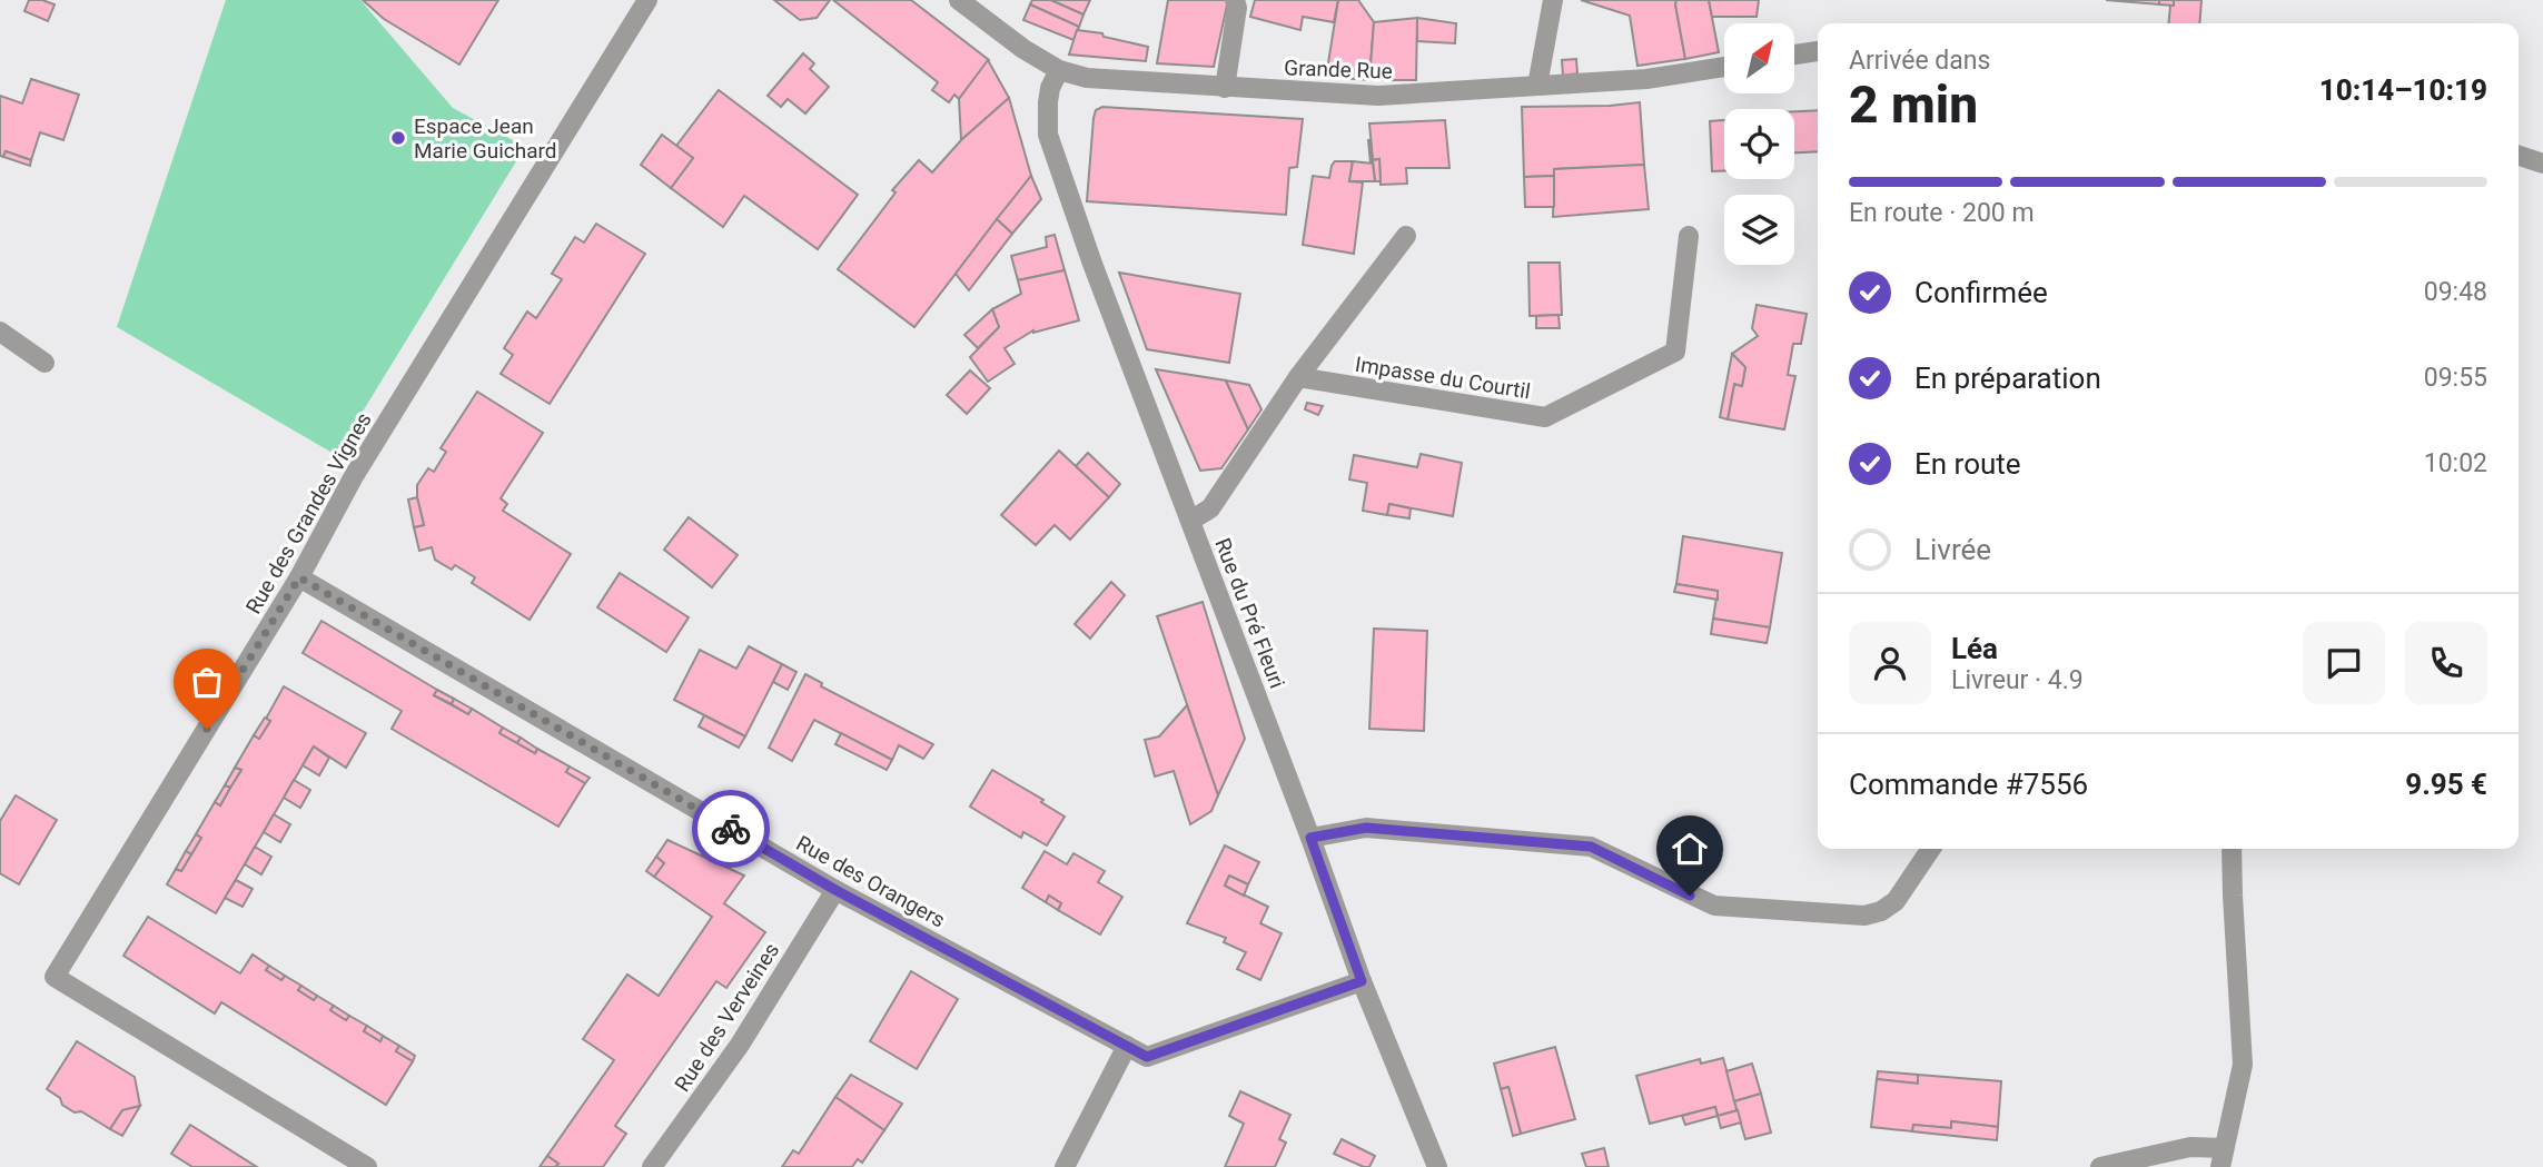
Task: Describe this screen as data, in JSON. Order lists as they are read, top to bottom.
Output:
{
  "streets": {
    "street": [
      "Grande Rue",
      "Impasse du Courtil",
      "Rue des Grandes Vignes",
      "Rue du Pré Fleuri",
      "Rue des Orangers",
      "Rue des Verveines"
    ]
  },
  "crossings": [
    ["Grande Rue", "Rue du Pré Fleuri"],
    ["Rue des Grandes Vignes", "Rue des Orangers"],
    ["Rue du Pré Fleuri", "Rue des Orangers"],
    ["Rue des Orangers", "Rue des Verveines"]
  ],
  "places": ["Espace Jean Marie Guichard"],
  "north": "top right",
  "page": {
    "heading": ["2 min", "Arrivée dans", "10:14–10:19"],
    "panel": [
      "Léa",
      "Livreur · 4.9",
      "Commande #7556",
      "9.95 €"
    ],
    "bar": "En route · 200 m",
    "list": [
      ["Confirmée", "09:48"],
      ["En préparation", "09:55"],
      ["En route", "10:02"],
      "Livrée"
    ]
  }
}
